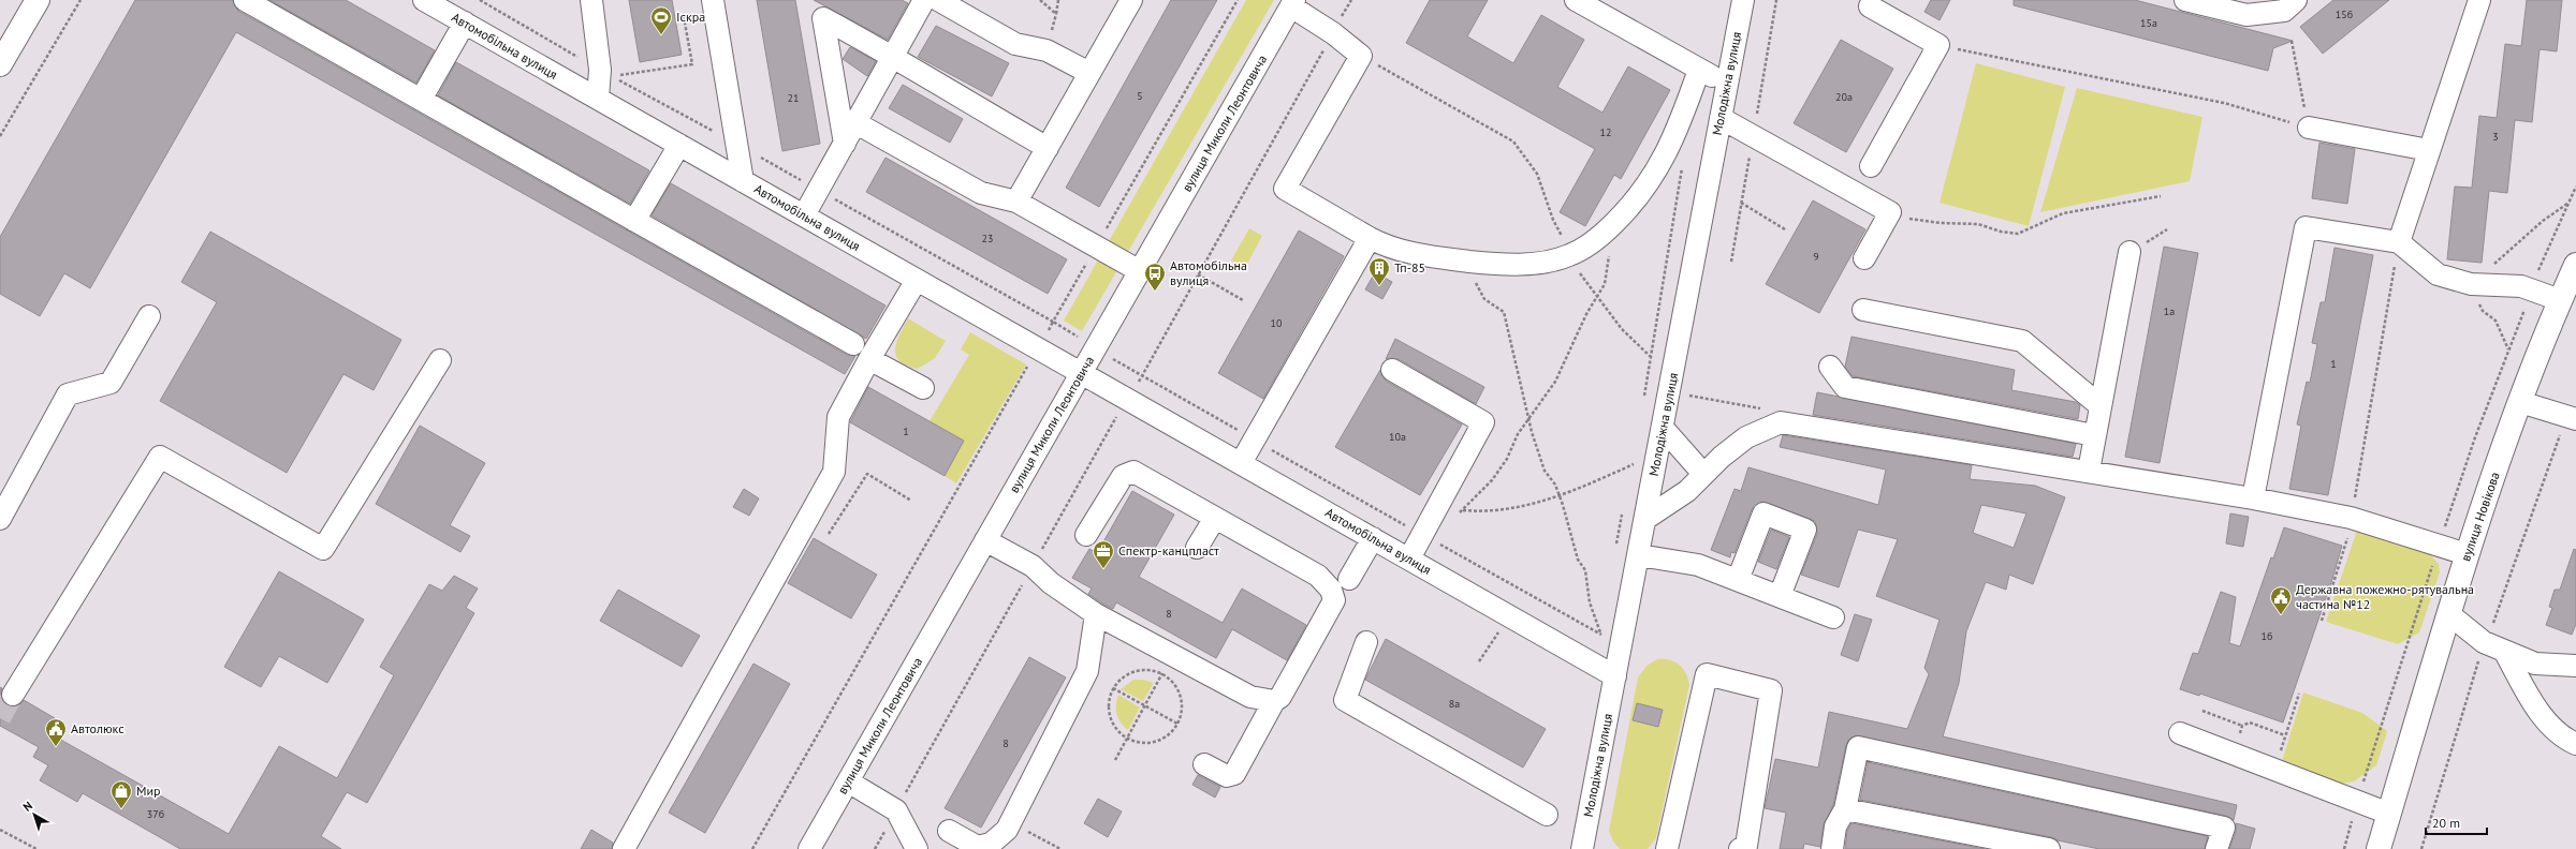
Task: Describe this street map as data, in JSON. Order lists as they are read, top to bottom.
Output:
{
  "streets": {
    "main road": ["вулиця Новікова"],
    "street": ["Автомобільна вулиця", "Молодіжна вулиця", "вулиця Миколи Леонтовича"]
  },
  "crossings": [
    ["Автомобільна вулиця", "Молодіжна вулиця"],
    ["Автомобільна вулиця", "вулиця Миколи Леонтовича"]
  ],
  "places": {
    "sports": ["Іскра"],
    "building": ["Тп-85"],
    "bus stop": ["Автомобільна вулиця"],
    "office": ["Спектр-канцпласт"],
    "public building": ["Державна пожежно-рятувальна частина №12", "Автолюкс"],
    "shop": ["Мир"]
  },
  "house_numbers": [
    "15б",
    "15а",
    "5",
    "20а",
    "21",
    "12",
    "3",
    "23",
    "9",
    "1а",
    "10",
    "1",
    "1",
    "10а",
    "8",
    "1б",
    "8а",
    "8",
    "37б"
  ],
  "scale_bar": "20 m",
  "north": "top left"
}
